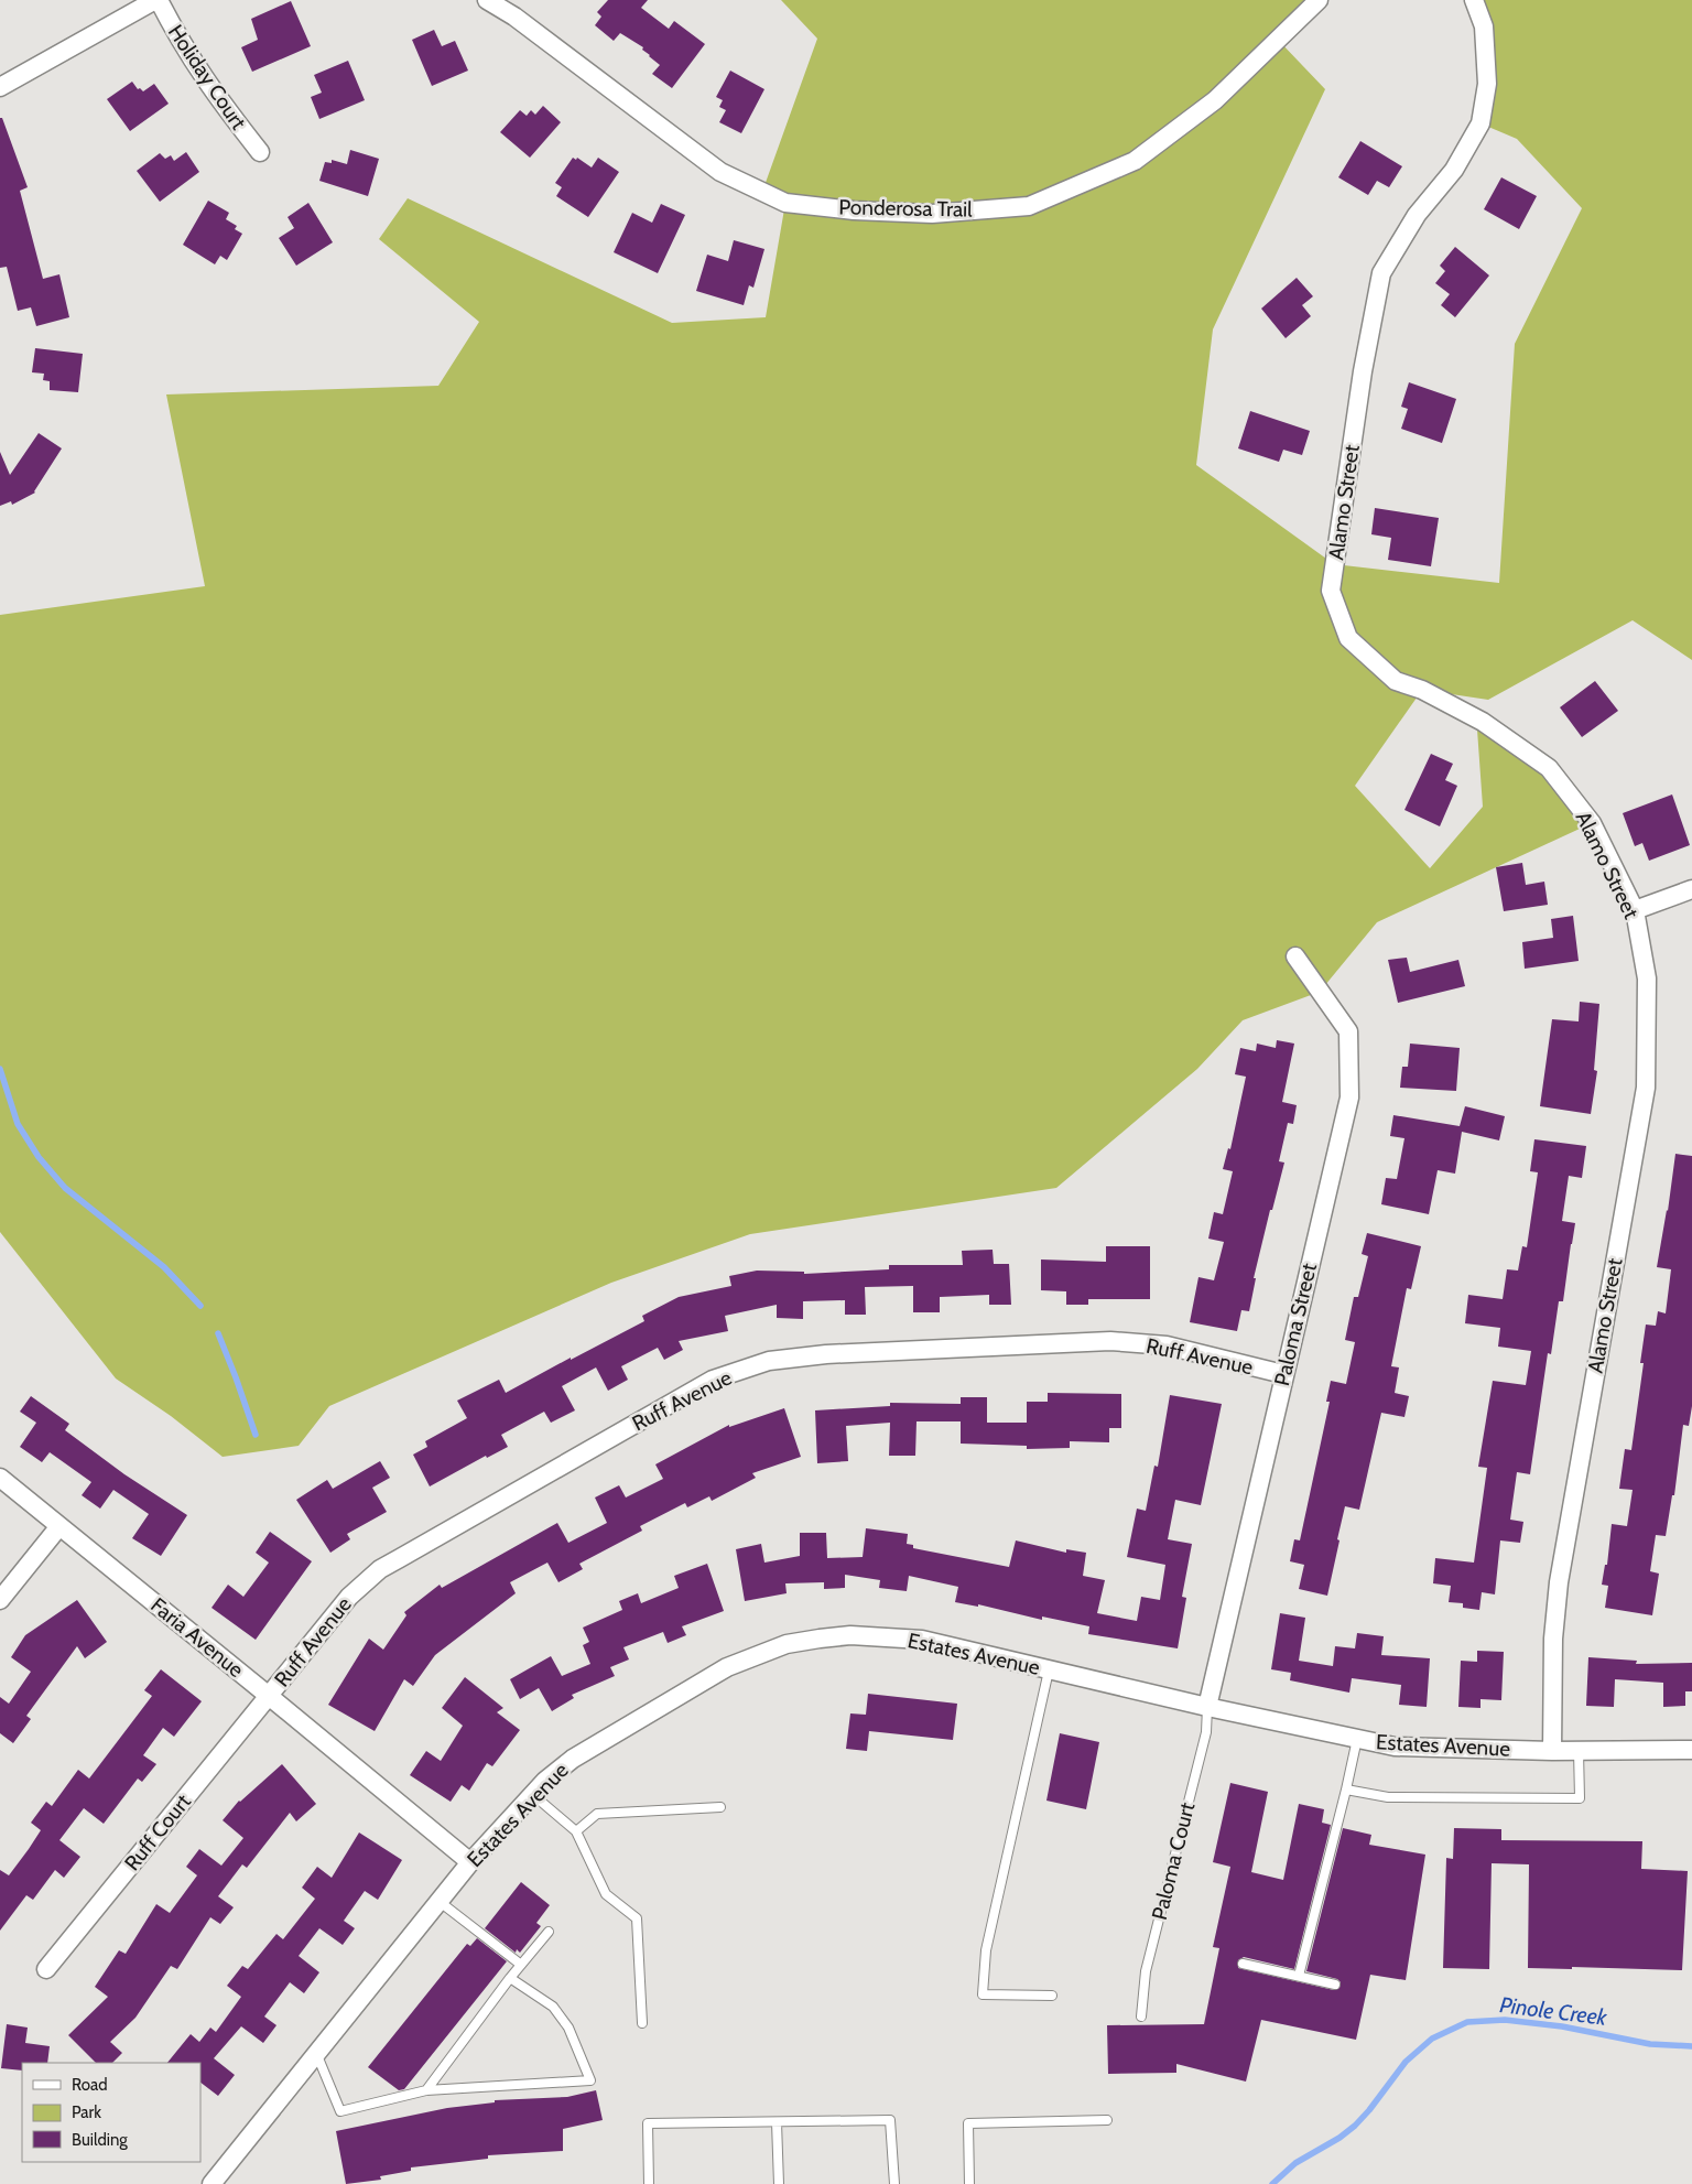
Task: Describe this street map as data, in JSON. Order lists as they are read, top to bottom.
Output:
{
  "streets": {
    "street": [
      "Holiday Court",
      "Ponderosa Trail",
      "Alamo Street",
      "Paloma Street",
      "Ruff Avenue",
      "Faria Avenue",
      "Estates Avenue",
      "Ruff Court"
    ],
    "lane": ["Paloma Court"]
  },
  "crossings": [
    ["Alamo Street", "Estates Avenue"],
    ["Paloma Street", "Ruff Avenue"],
    ["Paloma Street", "Estates Avenue"],
    ["Paloma Street", "Paloma Court"],
    ["Ruff Avenue", "Faria Avenue"],
    ["Ruff Avenue", "Ruff Court"],
    ["Faria Avenue", "Estates Avenue"],
    ["Faria Avenue", "Ruff Court"],
    ["Estates Avenue", "Paloma Court"]
  ],
  "water": ["Pinole Creek"],
  "legend": ["Road", "Park", "Building"]
}
